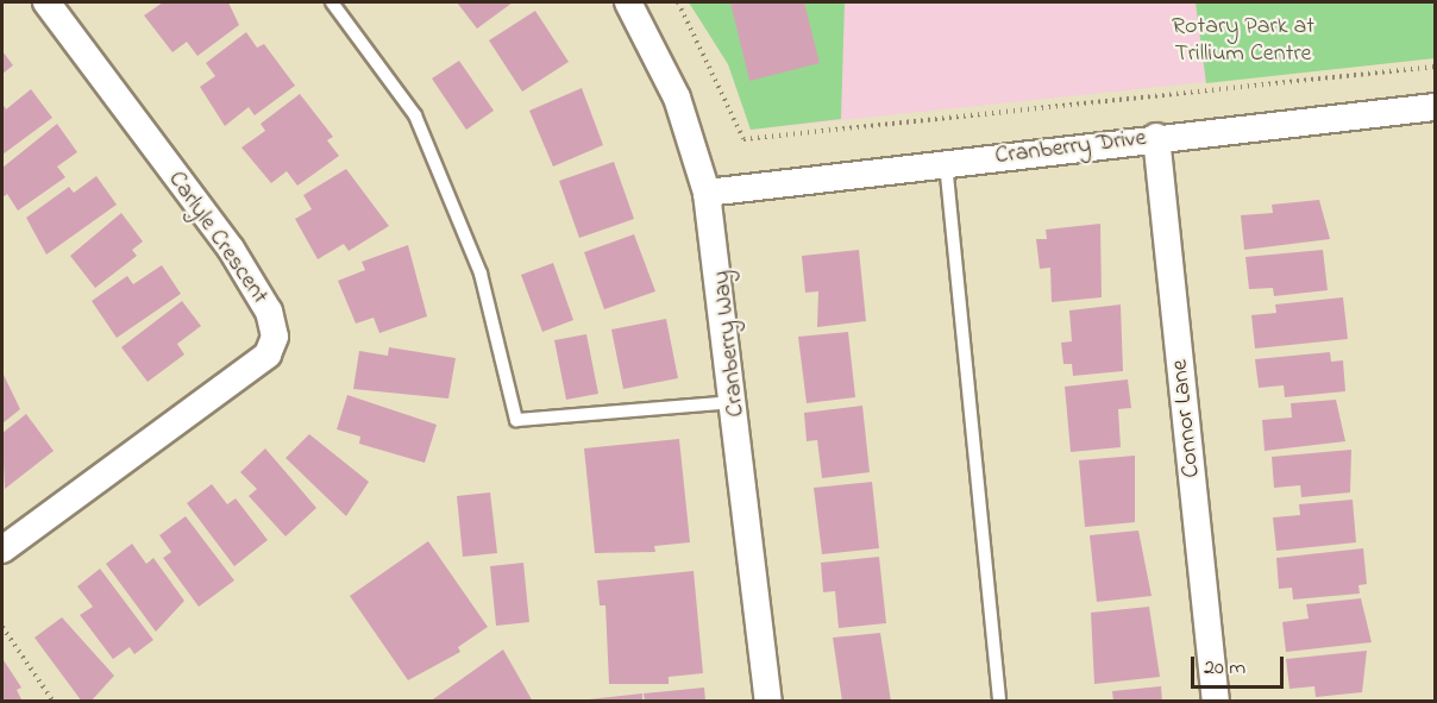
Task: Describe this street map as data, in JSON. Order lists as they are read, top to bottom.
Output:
{
  "streets": {
    "street": [
      "Cranberry Drive",
      "Carlyle Crescent",
      "Cranberry Way",
      "Connor Lane"
    ]
  },
  "crossings": [
    ["Cranberry Drive", "Cranberry Way"],
    ["Cranberry Drive", "Connor Lane"]
  ],
  "parks": ["Rotary Park at Trillium Centre"],
  "scale_bar": "20 m"
}
